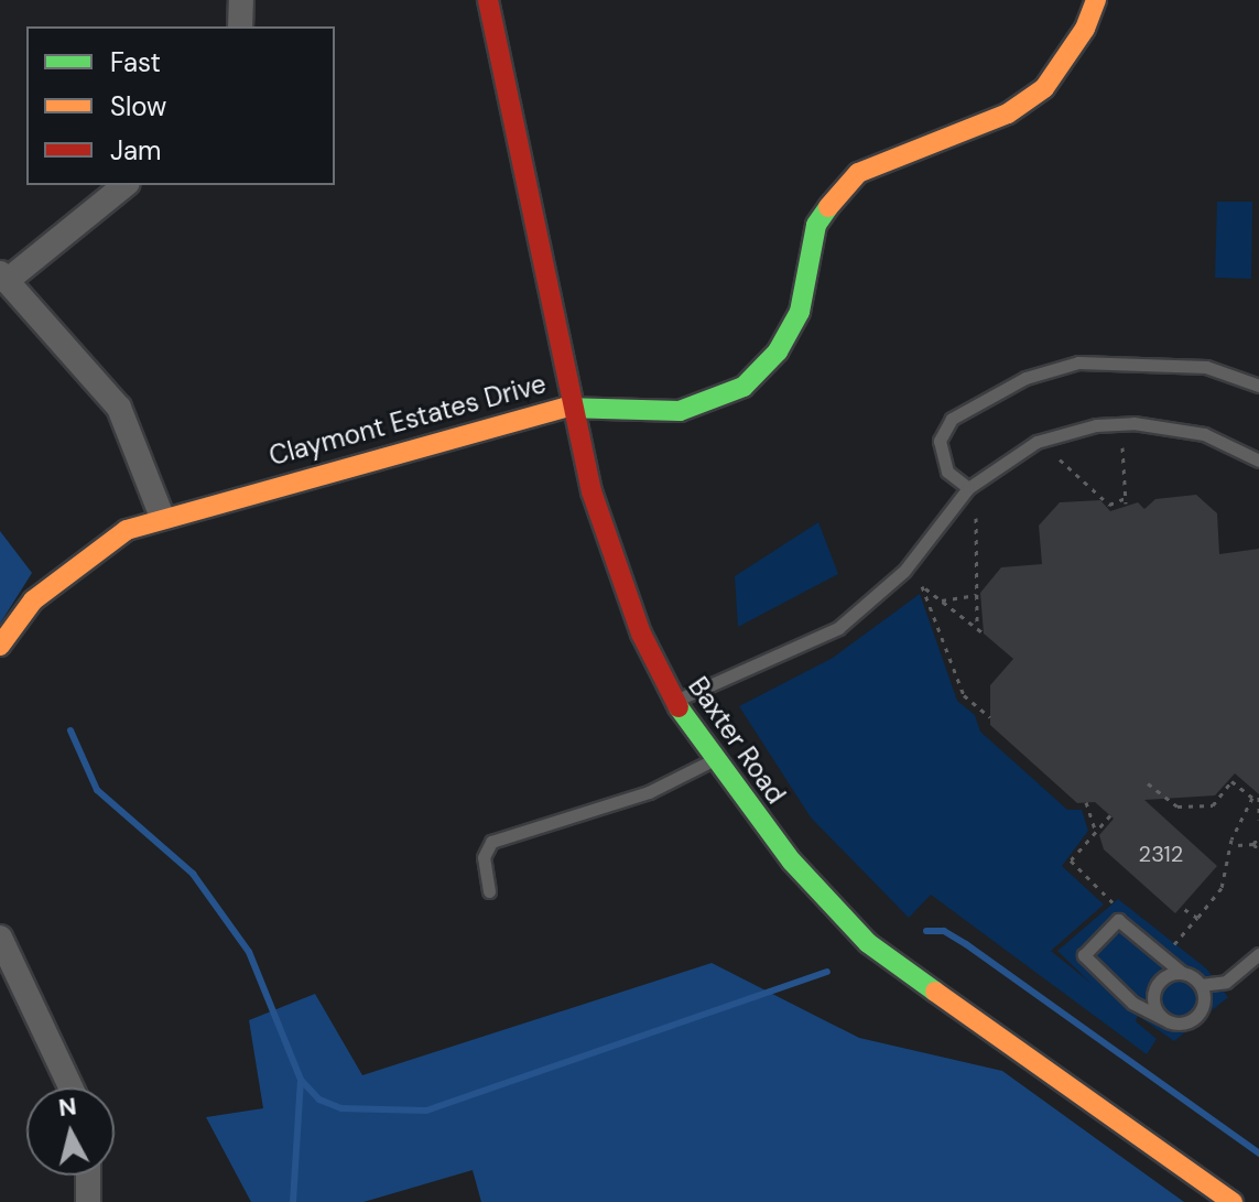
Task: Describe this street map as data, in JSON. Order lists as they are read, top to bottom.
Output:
{
  "streets": {
    "main road": ["Claymont Estates Drive", "Baxter Road"]
  },
  "crossings": [
    ["Claymont Estates Drive", "Baxter Road"]
  ],
  "house_numbers": ["2312"],
  "legend": ["Fast", "Slow", "Jam"],
  "north": "top"
}
